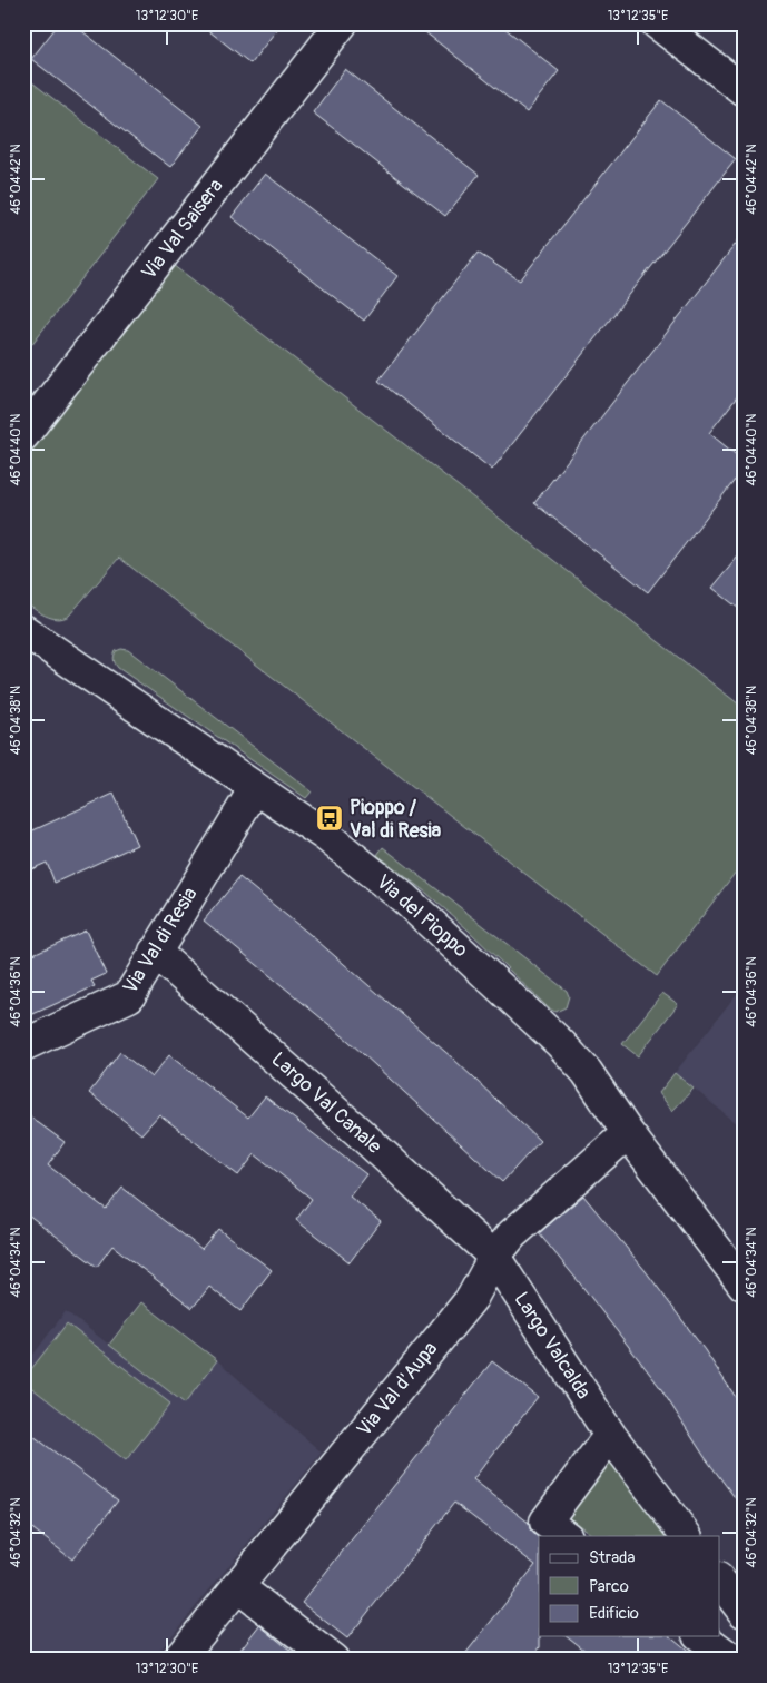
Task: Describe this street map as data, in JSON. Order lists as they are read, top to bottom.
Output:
{
  "streets": {
    "street": [
      "Via Val Saisera",
      "Via del Pioppo",
      "Via Val di Resia",
      "Largo Val Canale",
      "Largo Valcalda",
      "Via Val d'Aupa"
    ]
  },
  "crossings": [
    ["Via del Pioppo", "Via Val di Resia"],
    ["Via del Pioppo", "Via Val d'Aupa"],
    ["Via Val di Resia", "Largo Val Canale"],
    ["Largo Val Canale", "Largo Valcalda"],
    ["Largo Val Canale", "Via Val d'Aupa"],
    ["Largo Valcalda", "Via Val d'Aupa"]
  ],
  "places": {
    "bus stop": ["Pioppo / Val di Resia"]
  },
  "legend": ["Strada", "Parco", "Edificio"],
  "coordinates": [
    "13°12'30\"E",
    "13°12'35\"E",
    "46°04'42\"N",
    "46°04'40\"N",
    "46°04'38\"N",
    "46°04'36\"N",
    "46°04'34\"N",
    "46°04'32\"N"
  ]
}
